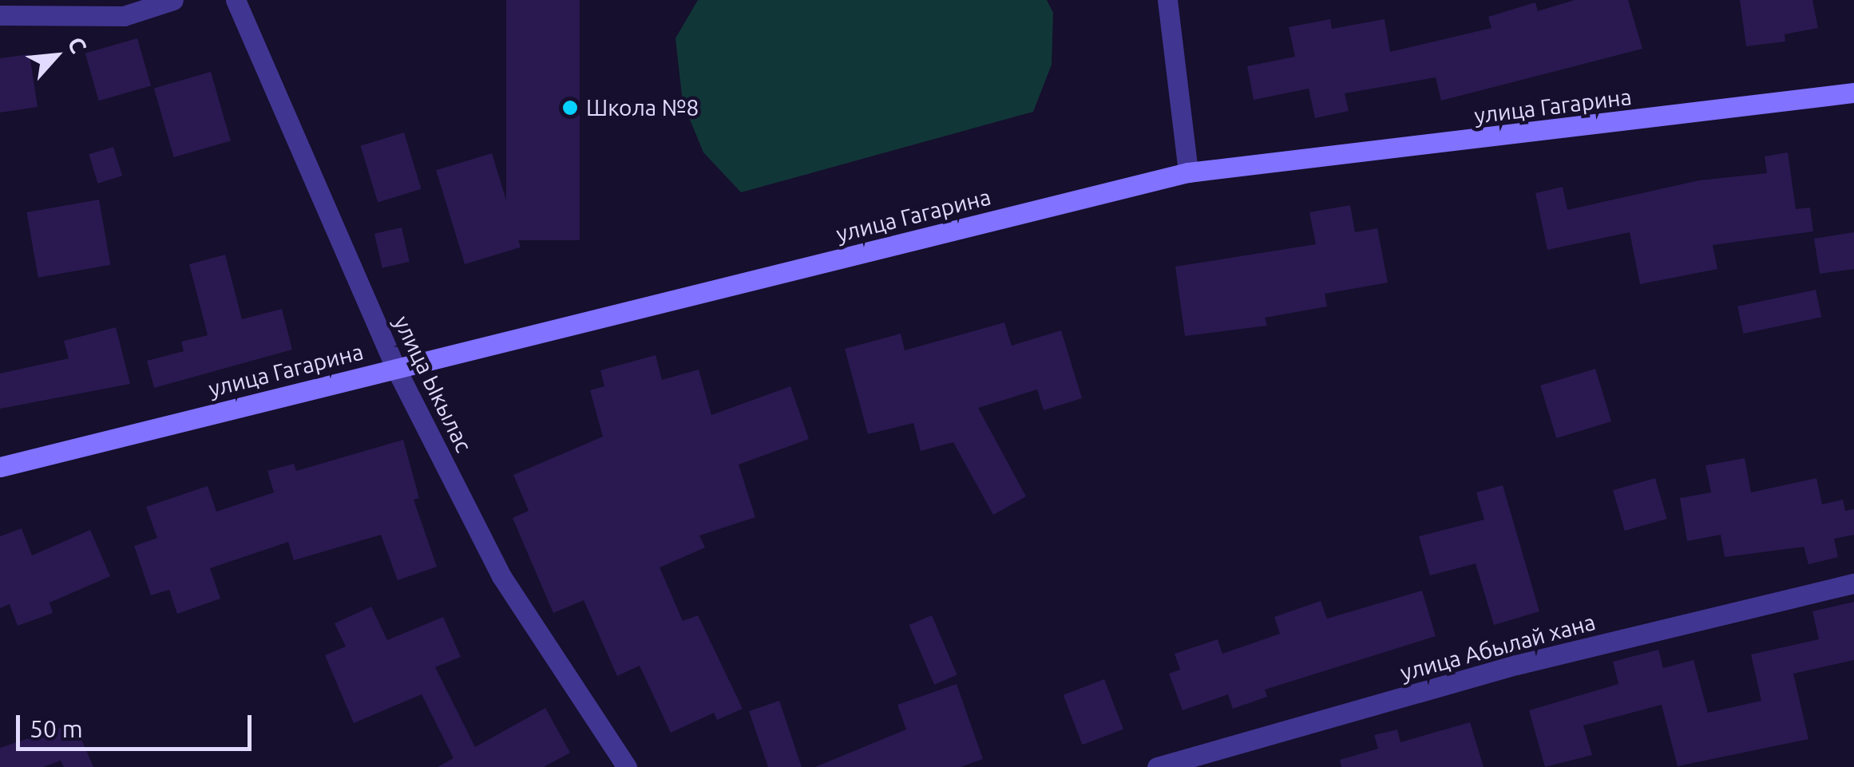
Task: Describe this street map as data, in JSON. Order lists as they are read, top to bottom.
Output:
{
  "streets": {
    "main road": ["улица Гагарина"],
    "street": ["улица Ыкылас", "улица Абылай хана"]
  },
  "crossings": [
    ["улица Гагарина", "улица Ыкылас"]
  ],
  "places": ["Школа №8"],
  "scale_bar": "50 m",
  "north": "top right"
}
